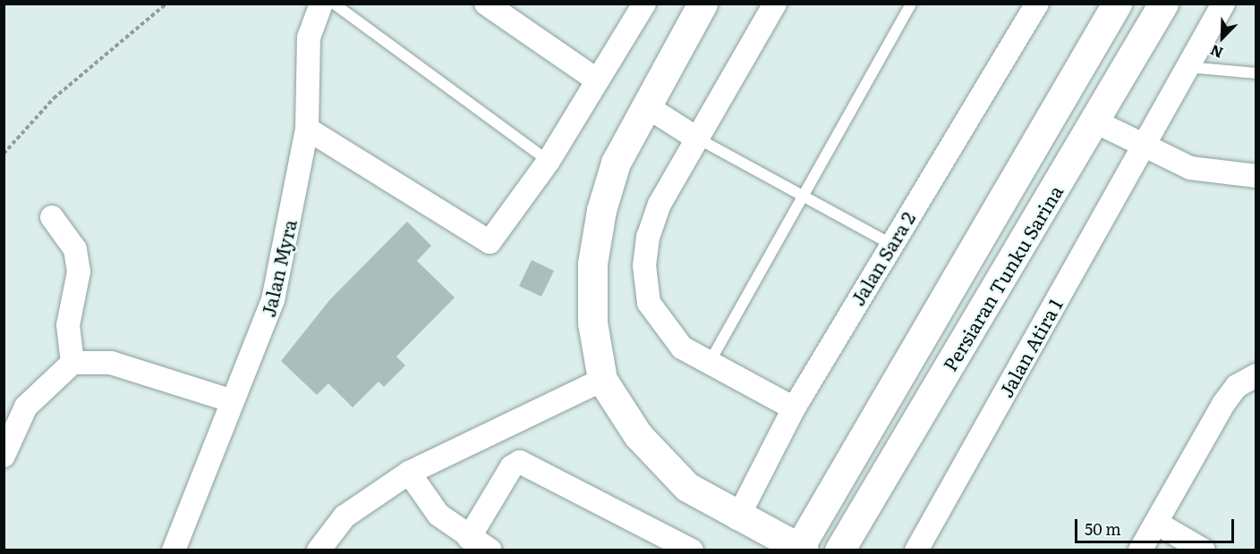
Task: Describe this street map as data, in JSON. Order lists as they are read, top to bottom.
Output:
{
  "streets": {
    "street": [
      "Jalan Sara 2",
      "Jalan Myra",
      "Persiaran Tunku Sarina",
      "Jalan Atira 1"
    ]
  },
  "scale_bar": "50 m",
  "north": "bottom left"
}
